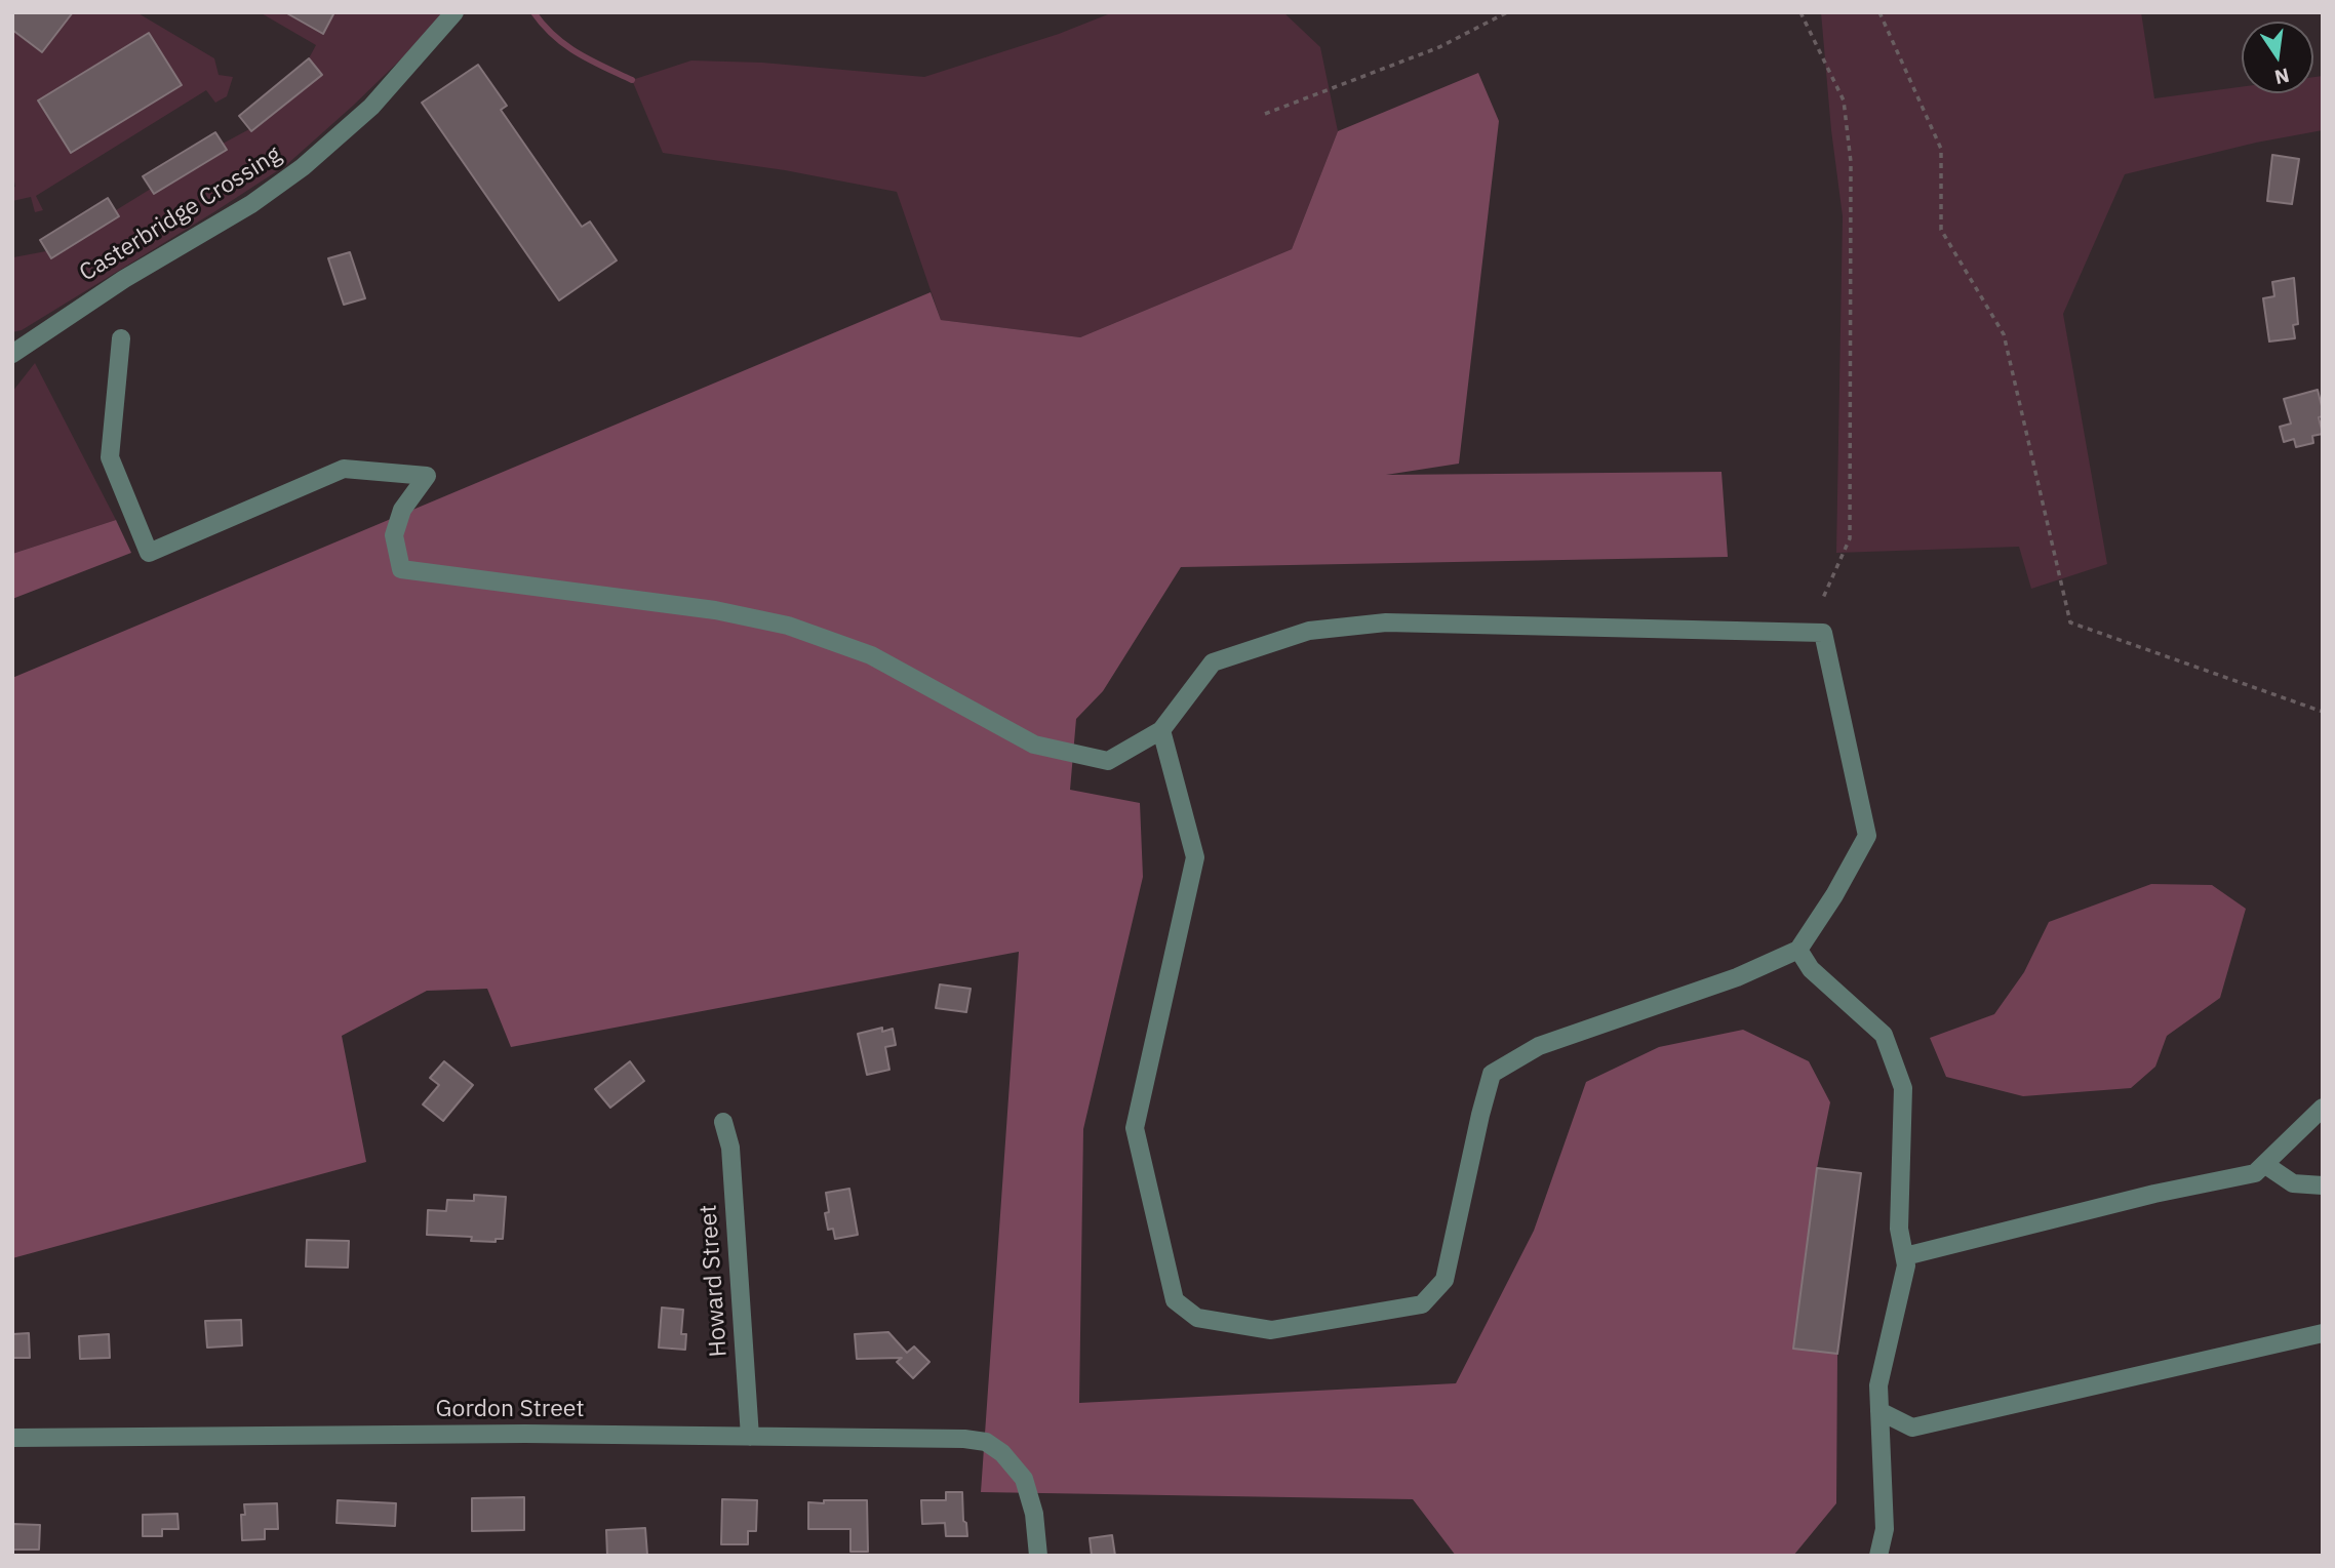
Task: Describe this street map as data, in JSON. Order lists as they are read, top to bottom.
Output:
{
  "streets": {
    "street": ["Casterbridge Crossing", "Howard Street", "Gordon Street"]
  },
  "crossings": [
    ["Howard Street", "Gordon Street"]
  ],
  "north": "bottom"
}
